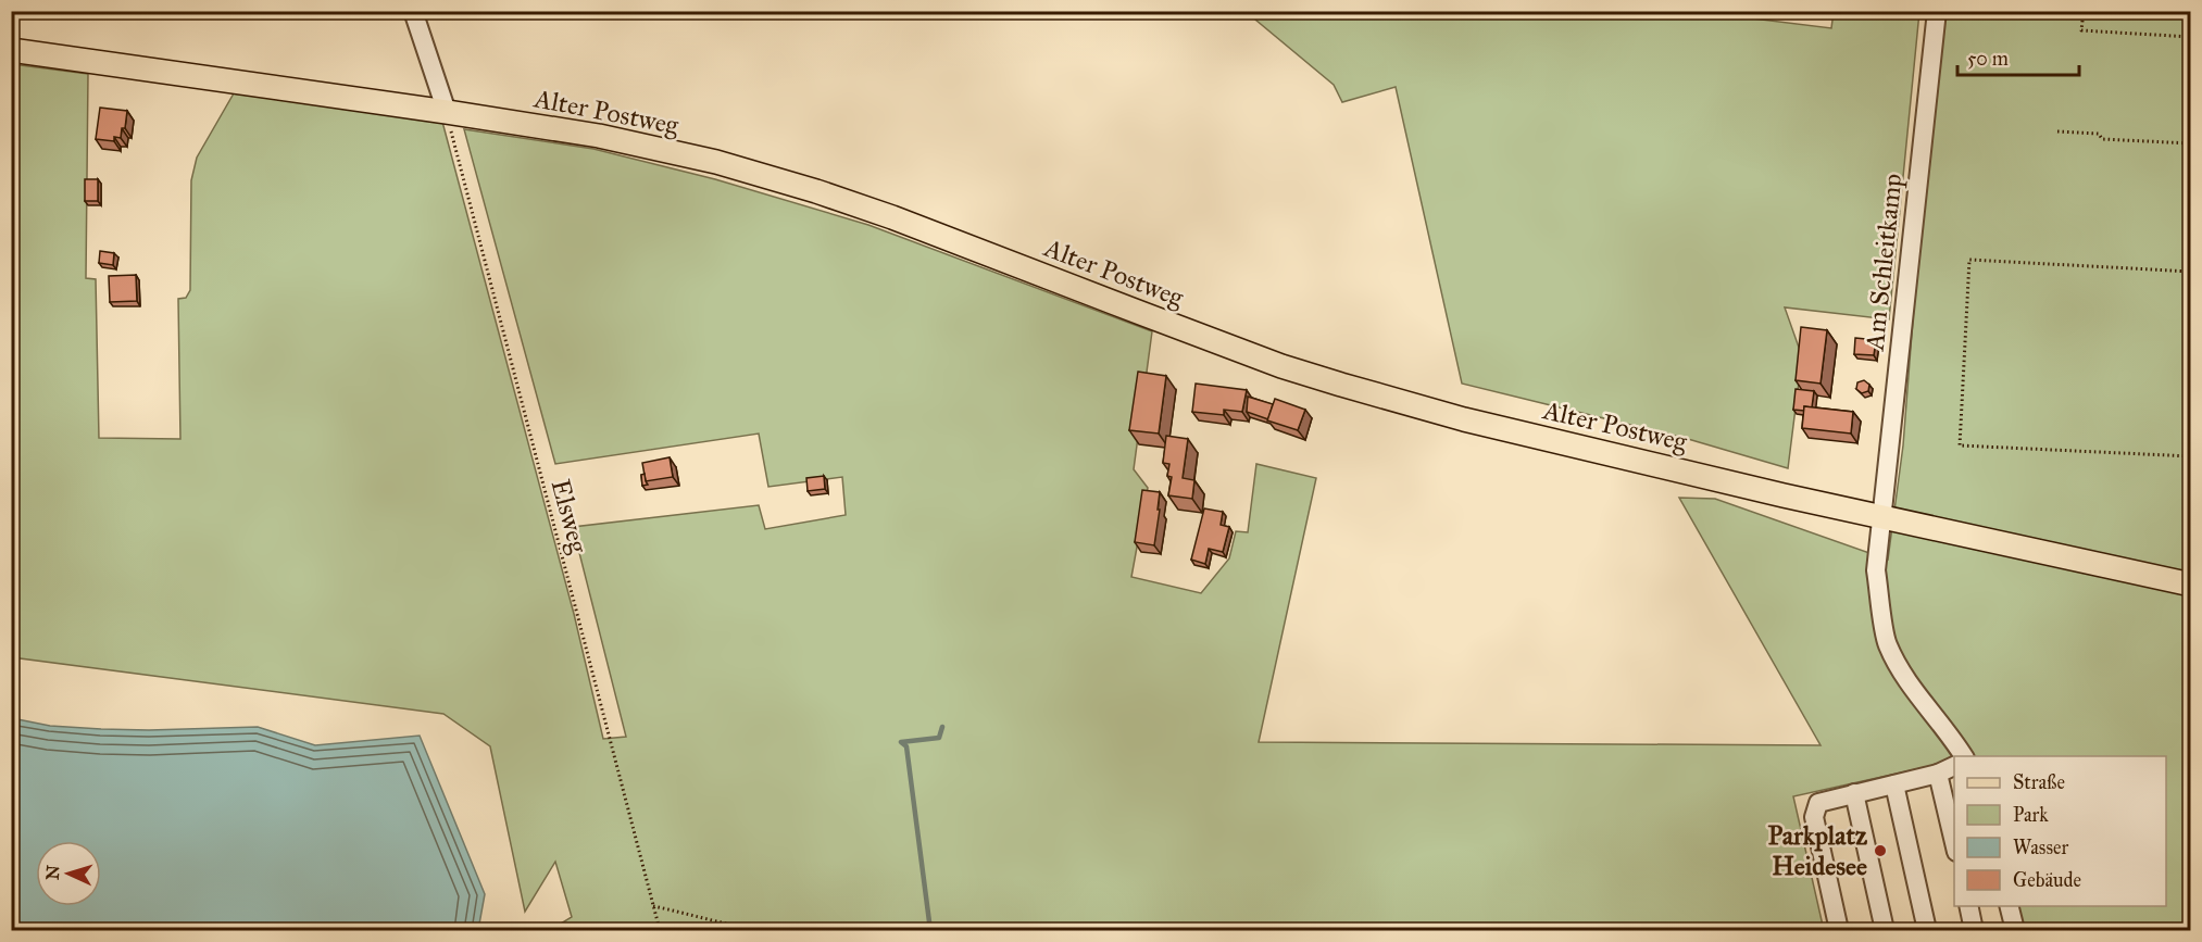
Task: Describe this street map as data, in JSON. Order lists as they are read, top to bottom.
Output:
{
  "streets": {
    "main road": ["Alter Postweg"],
    "street": ["Am Schleitkamp"],
    "path": ["Elsweg"]
  },
  "crossings": [
    ["Alter Postweg", "Am Schleitkamp"],
    ["Alter Postweg", "Elsweg"]
  ],
  "places": ["Parkplatz Heidesee"],
  "legend": [
    "Straße",
    "Park",
    "Wasser",
    "Gebäude"
  ],
  "scale_bar": "50 m",
  "north": "left"
}
